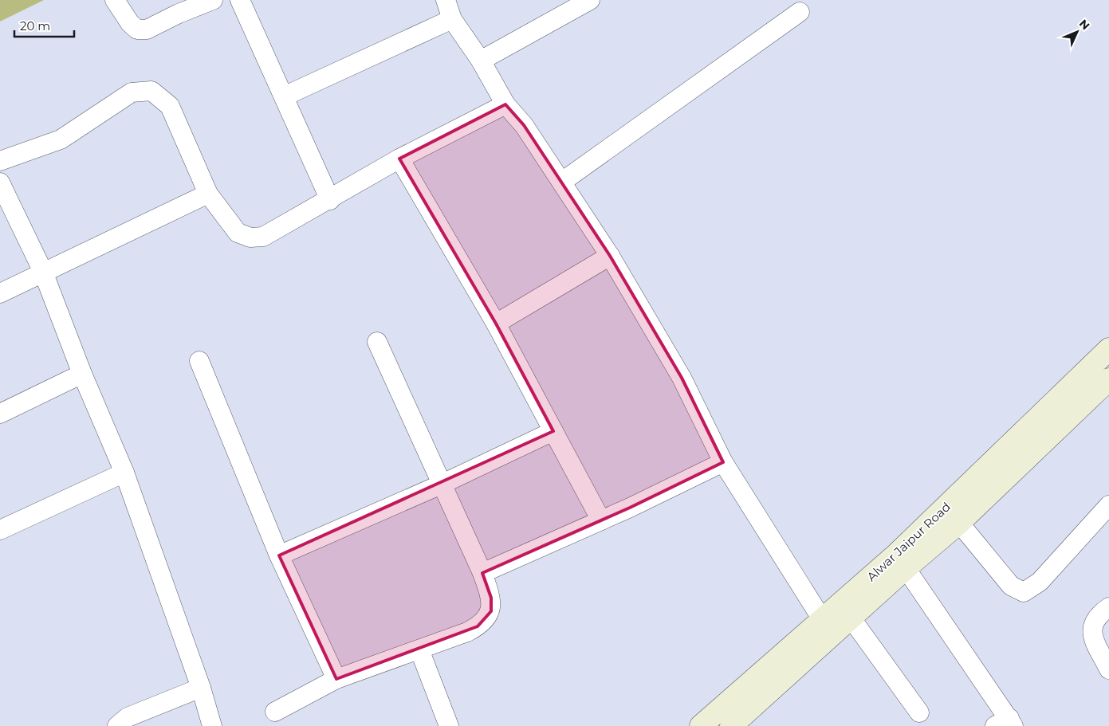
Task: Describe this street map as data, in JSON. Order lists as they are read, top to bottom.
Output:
{
  "streets": {
    "main road": ["Alwar Jaipur Road"]
  },
  "scale_bar": "20 m",
  "north": "top right"
}
